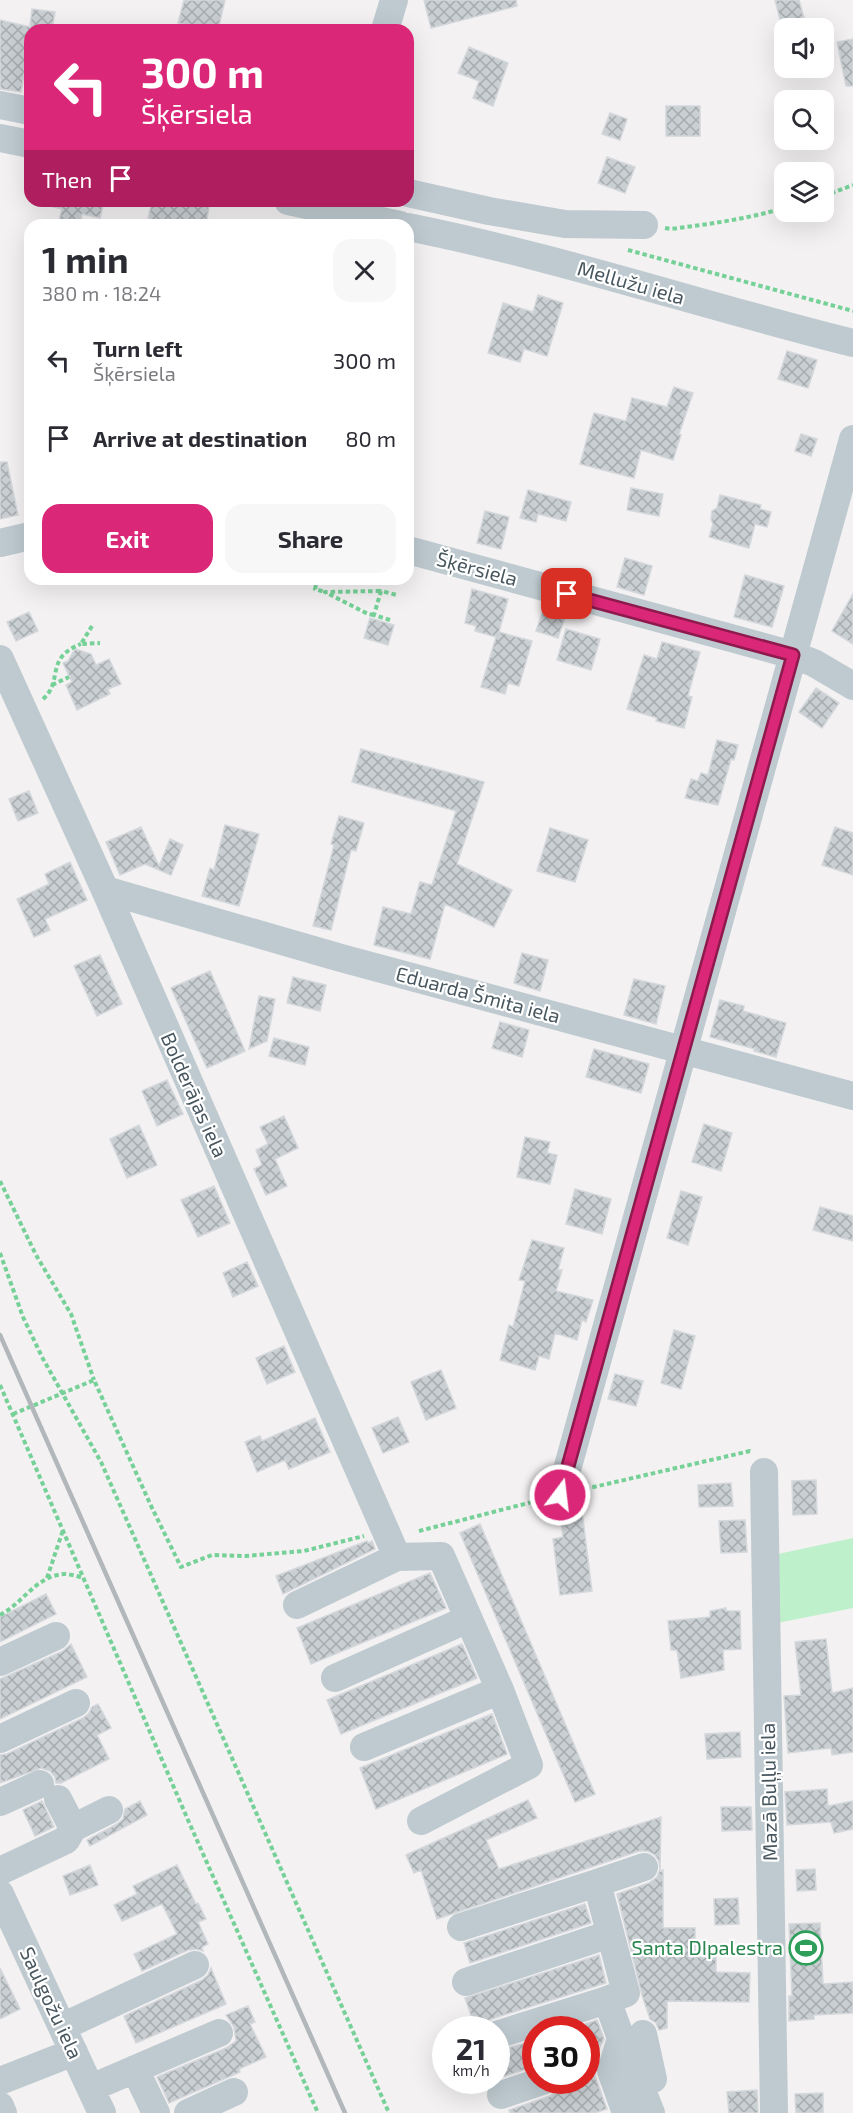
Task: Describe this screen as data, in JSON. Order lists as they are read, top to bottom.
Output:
{
  "streets": {
    "street": [
      "Mellužu iela",
      "Šķērsiela",
      "Eduarda Šmita iela",
      "Bolderājas iela",
      "Mazā Buļļu iela",
      "Saulgožu iela"
    ]
  },
  "crossings": [
    ["Eduarda Šmita iela", "Bolderājas iela"]
  ],
  "places": {
    "sports": ["Santa DIpalestra"]
  },
  "page": {
    "turn": ["300 m", "Šķērsiela"],
    "then": "Then",
    "heading": ["1 min", "380 m · 18:24"],
    "list": [
      {
        "name": "Turn left",
        "note": "Šķērsiela",
        "value": "300 m"
      },
      {
        "name": "Arrive at destination",
        "value": "80 m"
      }
    ],
    "buttons": ["Exit", "Share"],
    "speed": "21 km/h",
    "limit": "30"
  }
}
